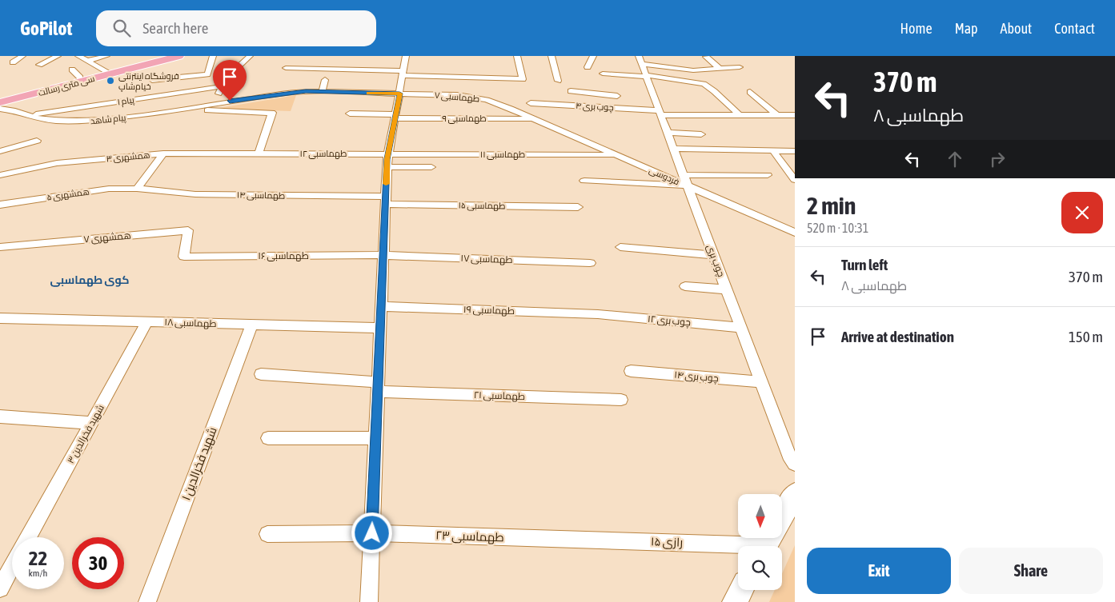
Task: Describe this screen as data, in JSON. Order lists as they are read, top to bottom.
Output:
{
  "streets": {
    "main road": ["سی متری رسالت"],
    "street": [
      "۷ طهماسبی",
      "۱ پیام",
      "۴ چوب بری",
      "۹ طهماسبی",
      "پیام شاهد",
      "۱۲ طهماسبی",
      "۱۱ طهماسبی",
      "۳ همشهری",
      "فردوسی",
      "۵ همشهری",
      "۱۴ طهماسبی",
      "۱۵ طهماسبی",
      "۷ همشهری",
      "۱۶ طهماسبی",
      "۱۷ طهماسبی",
      "چوب بری",
      "۱۹ طهماسبی",
      "۱۲ چوب بری",
      "۱۸ طهماسبی",
      "۱۴ چوب بری",
      "۲۱ طهماسبی",
      "۳ شهید فخرالدین",
      "۱ شهید فخرالدین",
      "۲۳ طهماسبی",
      "۱۵ رازی"
    ]
  },
  "crossings": [
    ["۷ طهماسبی", "۹ طهماسبی"],
    ["۷ طهماسبی", "پیام شاهد"],
    ["۷ طهماسبی", "فردوسی"],
    ["۱ پیام", "پیام شاهد"],
    ["۴ چوب بری", "چوب بری"],
    ["۹ طهماسبی", "فردوسی"],
    ["۱۲ طهماسبی", "۱۱ طهماسبی"],
    ["۱۲ طهماسبی", "۳ همشهری"],
    ["۱۱ طهماسبی", "فردوسی"],
    ["فردوسی", "چوب بری"],
    ["۵ همشهری", "۱۴ طهماسبی"],
    ["۱۴ طهماسبی", "۱۵ طهماسبی"],
    ["۷ همشهری", "۱۶ طهماسبی"],
    ["۱۶ طهماسبی", "۱۷ طهماسبی"],
    ["چوب بری", "۱۲ چوب بری"],
    ["چوب بری", "۱۴ چوب بری"],
    ["۱۹ طهماسبی", "۱۲ چوب بری"],
    ["۱۸ طهماسبی", "۳ شهید فخرالدین"],
    ["۱۸ طهماسبی", "۱ شهید فخرالدین"],
    ["۲۳ طهماسبی", "۱۵ رازی"]
  ],
  "districts": ["کوی طهماسبی"],
  "places": ["فروشگاه اینترنتی خیام‌شاپ"],
  "north": "bottom",
  "page": {
    "header": "GoPilot",
    "search": "Search here",
    "nav": [
      "Home",
      "Map",
      "About",
      "Contact"
    ],
    "turn": ["370 m", "۸ طهماسبی"],
    "heading": ["2 min", "520 m · 10:31"],
    "list": [
      {
        "name": "Turn left",
        "note": "۸ طهماسبی",
        "value": "370 m"
      },
      {
        "name": "Arrive at destination",
        "value": "150 m"
      }
    ],
    "speed": "22 km/h",
    "limit": "30",
    "buttons": ["Exit", "Share"]
  }
}
